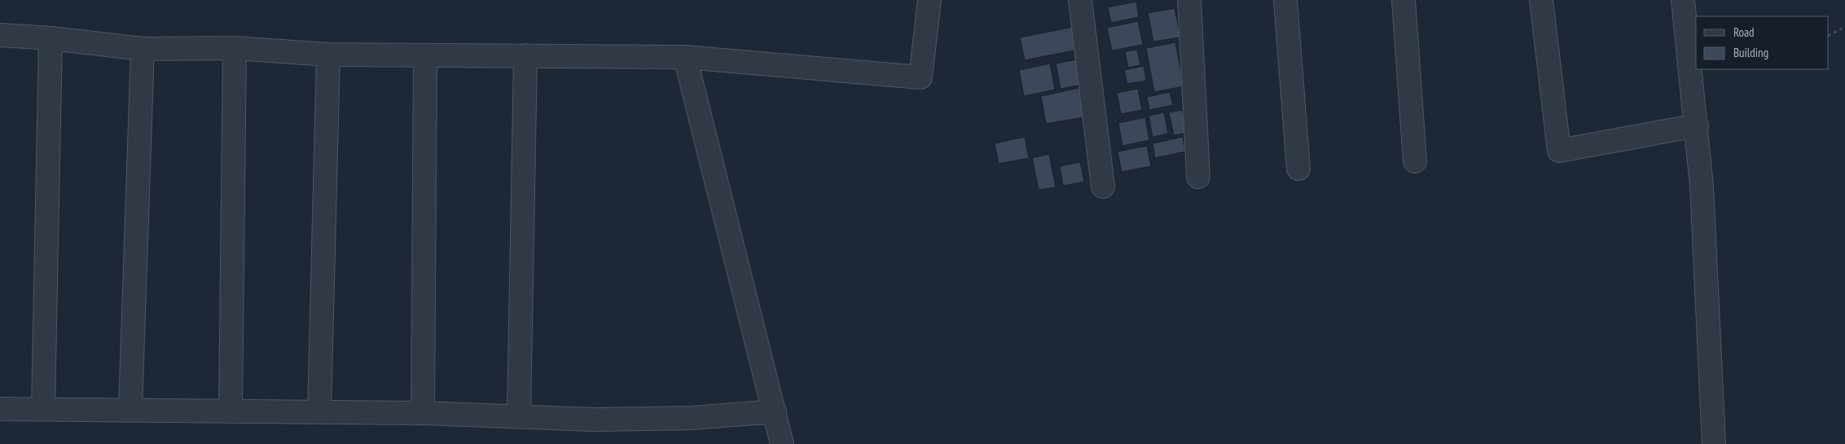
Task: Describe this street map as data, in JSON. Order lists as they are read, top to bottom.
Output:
{
  "legend": ["Road", "Building"]
}
